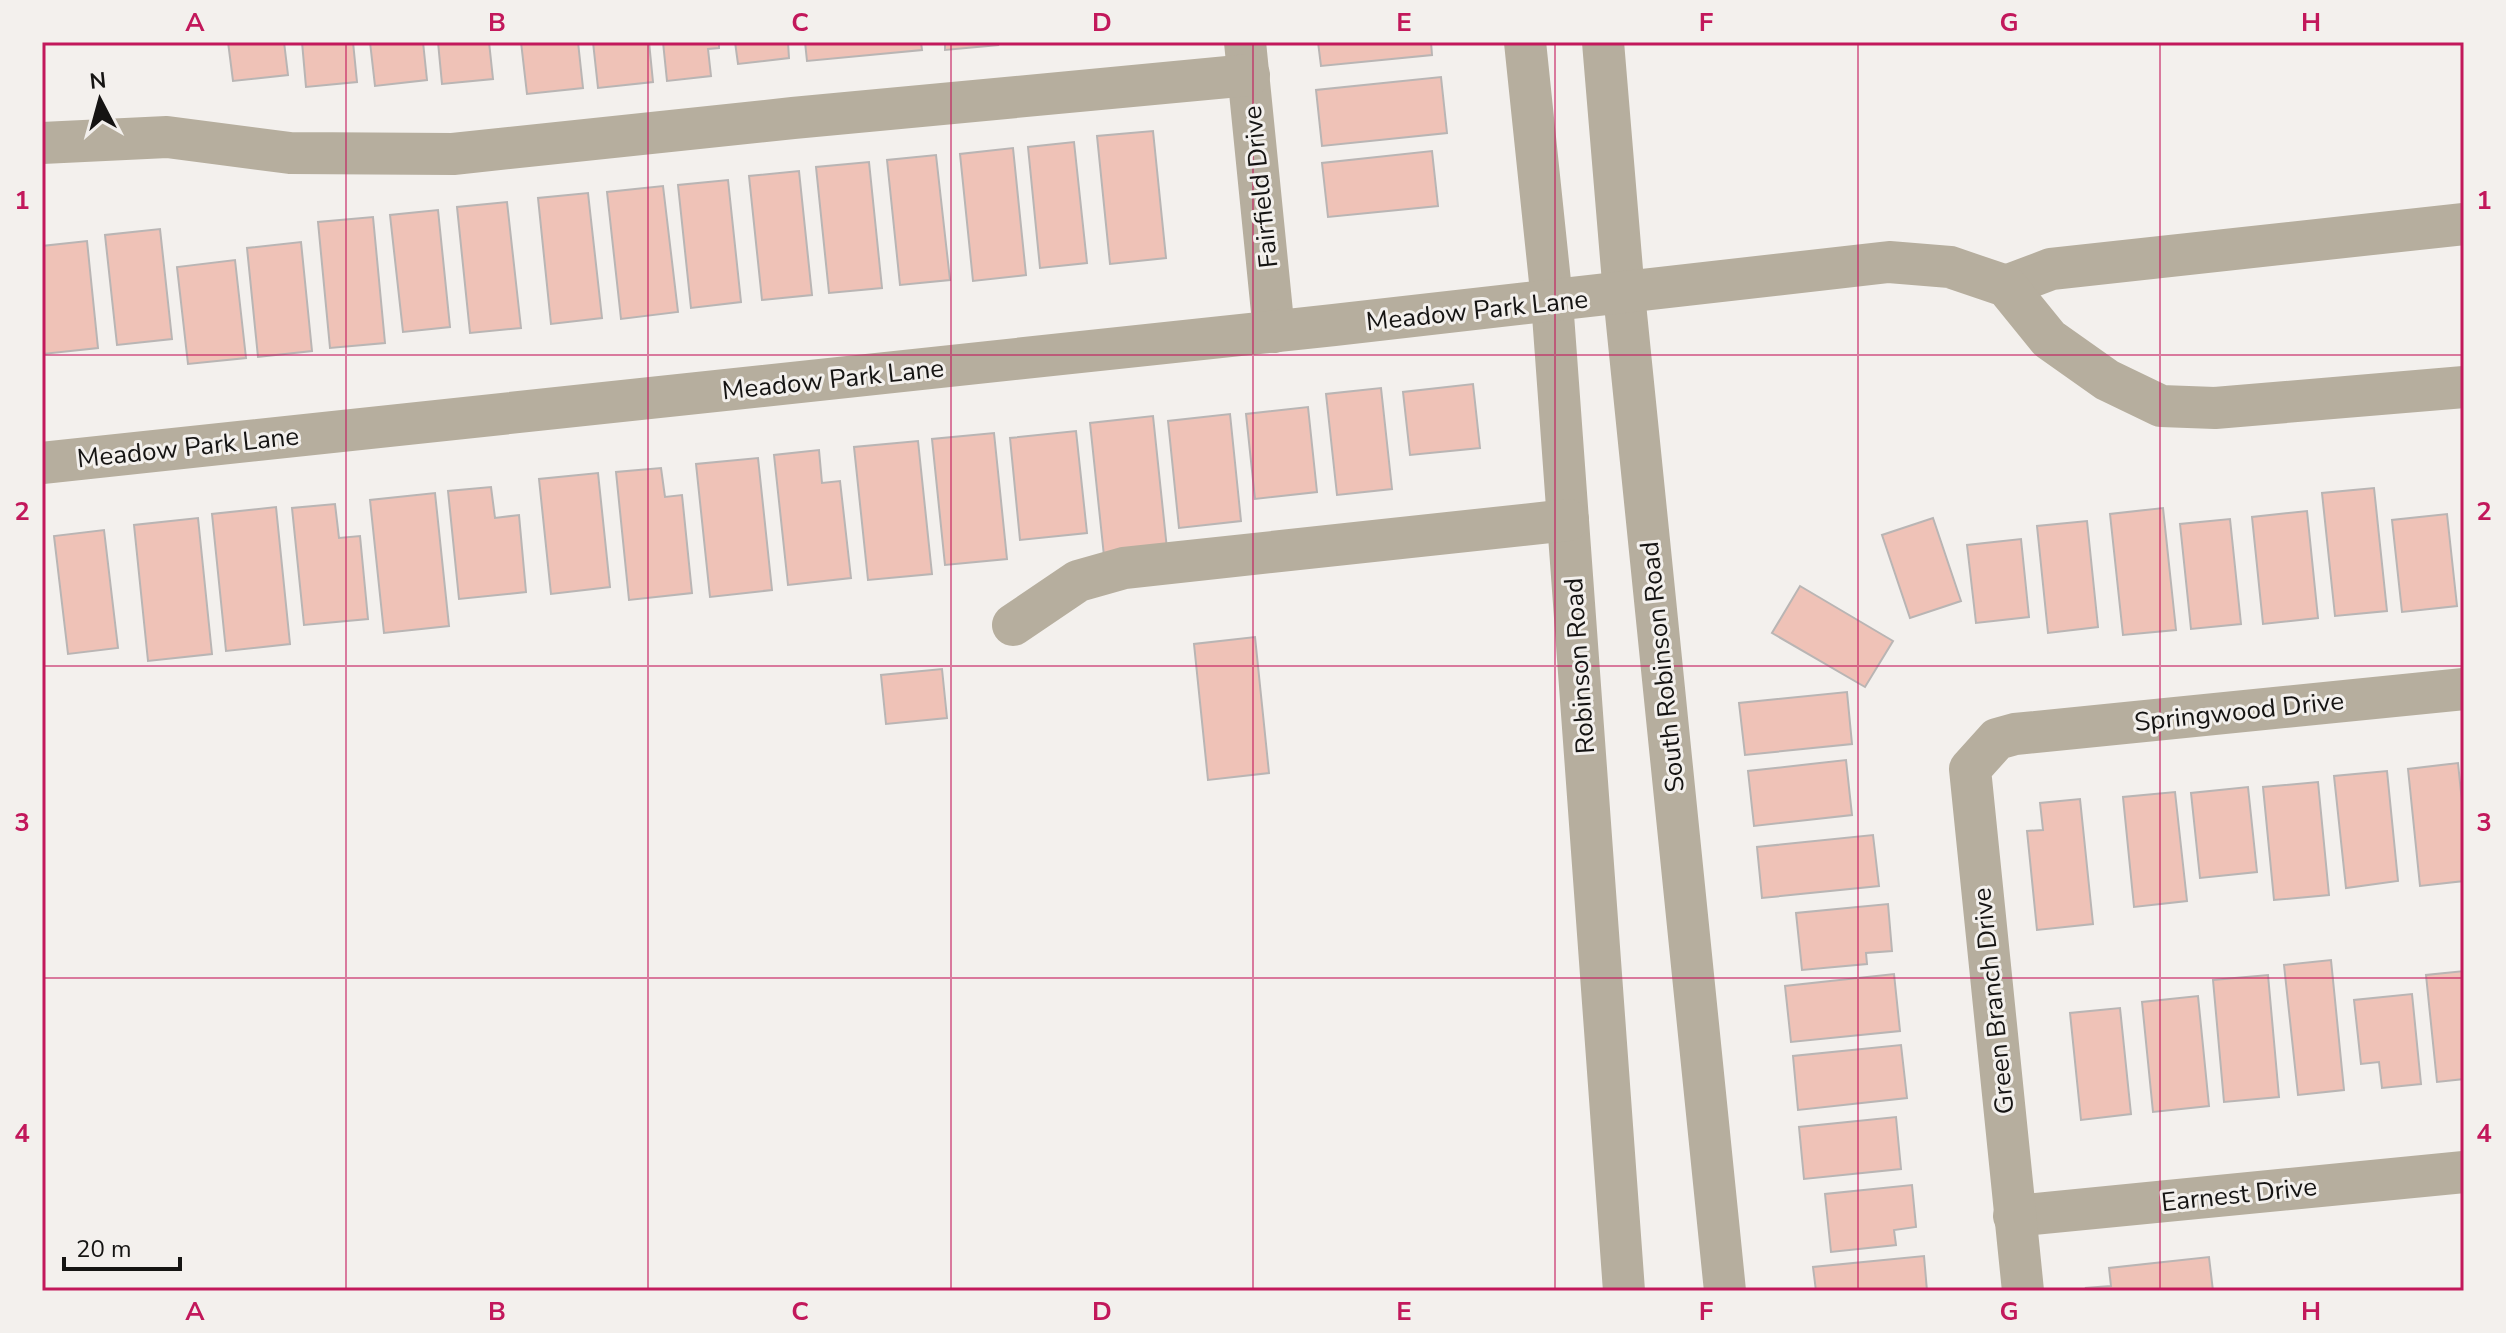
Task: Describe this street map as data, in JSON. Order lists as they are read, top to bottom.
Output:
{
  "streets": {
    "street": [
      "Fairfield Drive",
      "Meadow Park Lane",
      "Robinson Road",
      "South Robinson Road",
      "Springwood Drive",
      "Green Branch Drive",
      "Earnest Drive"
    ]
  },
  "crossings": [
    ["Fairfield Drive", "Meadow Park Lane"],
    ["Meadow Park Lane", "Robinson Road"],
    ["Meadow Park Lane", "South Robinson Road"],
    ["Springwood Drive", "Green Branch Drive"],
    ["Green Branch Drive", "Earnest Drive"]
  ],
  "scale_bar": "20 m",
  "north": "top",
  "grid": {
    "columns": [
      "A",
      "B",
      "C",
      "D",
      "E",
      "F",
      "G",
      "H"
    ],
    "rows": [
      "1",
      "2",
      "3",
      "4"
    ]
  }
}
